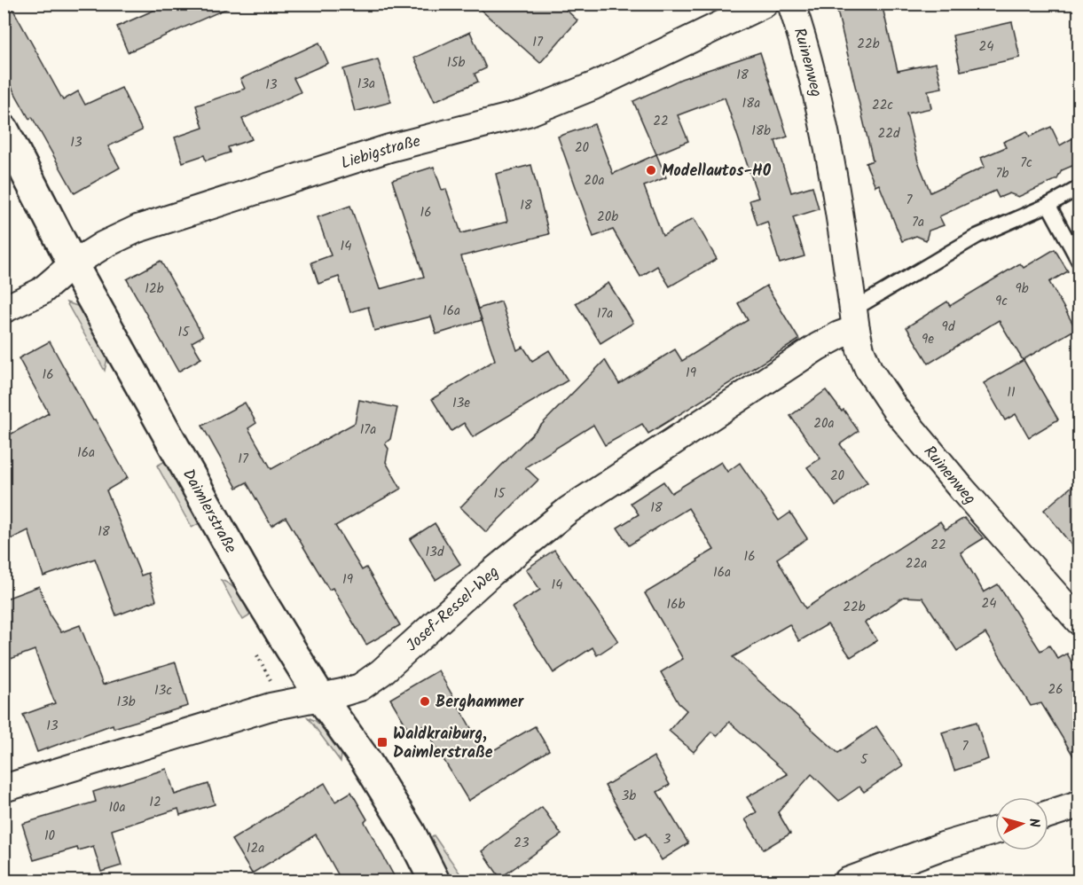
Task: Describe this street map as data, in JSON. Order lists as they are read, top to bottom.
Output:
{
  "streets": {
    "street": [
      "Ruinenweg",
      "Liebigstraße",
      "Daimlerstraße",
      "Josef-Ressel-Weg"
    ]
  },
  "crossings": [
    ["Ruinenweg", "Josef-Ressel-Weg"],
    ["Liebigstraße", "Daimlerstraße"],
    ["Daimlerstraße", "Josef-Ressel-Weg"]
  ],
  "places": {
    "other": ["Modellautos-H0", "Berghammer"],
    "transit": ["Waldkraiburg, Daimlerstraße"]
  },
  "house_numbers": [
    "17",
    "22b",
    "24",
    "15b",
    "18",
    "13a",
    "13",
    "18a",
    "22c",
    "22",
    "18b",
    "22d",
    "13",
    "20",
    "7c",
    "7b",
    "20a",
    "7",
    "18",
    "16",
    "20b",
    "7a",
    "14",
    "12b",
    "9b",
    "9c",
    "16a",
    "17a",
    "9d",
    "15",
    "9e",
    "19",
    "16",
    "11",
    "13e",
    "20a",
    "17a",
    "16a",
    "17",
    "20",
    "15",
    "18",
    "18",
    "22",
    "13d",
    "16",
    "22a",
    "16a",
    "19",
    "14",
    "24",
    "16b",
    "22b",
    "26",
    "13c",
    "13b",
    "13",
    "7",
    "5",
    "3b",
    "12",
    "10a",
    "10",
    "3",
    "23",
    "12a"
  ],
  "north": "right"
}
